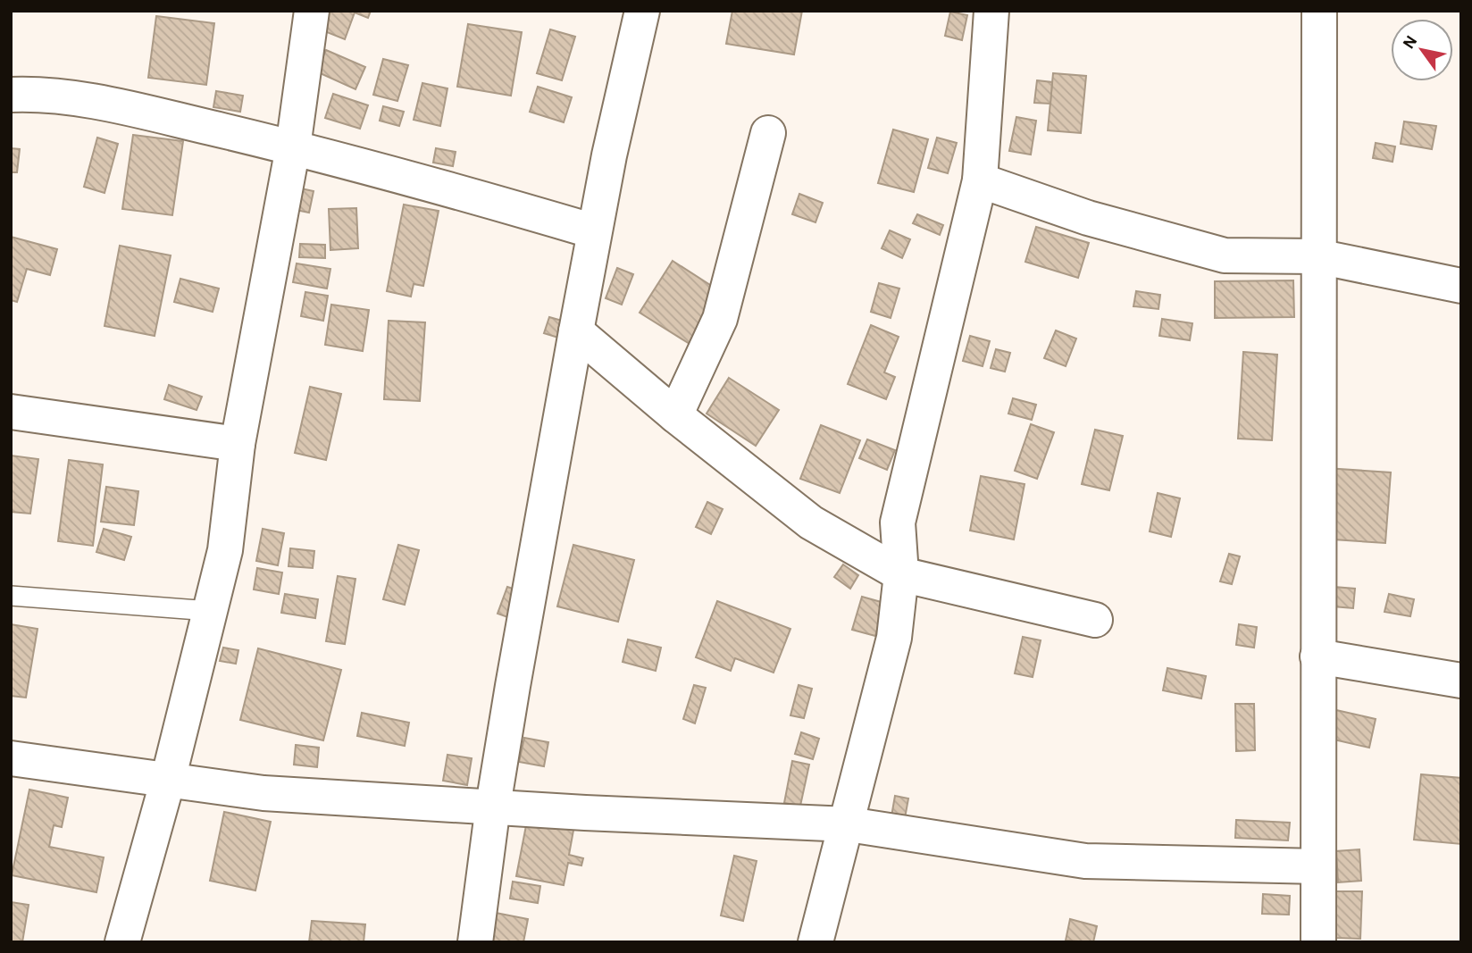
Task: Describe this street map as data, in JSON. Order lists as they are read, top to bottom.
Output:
{
  "north": "top left"
}
